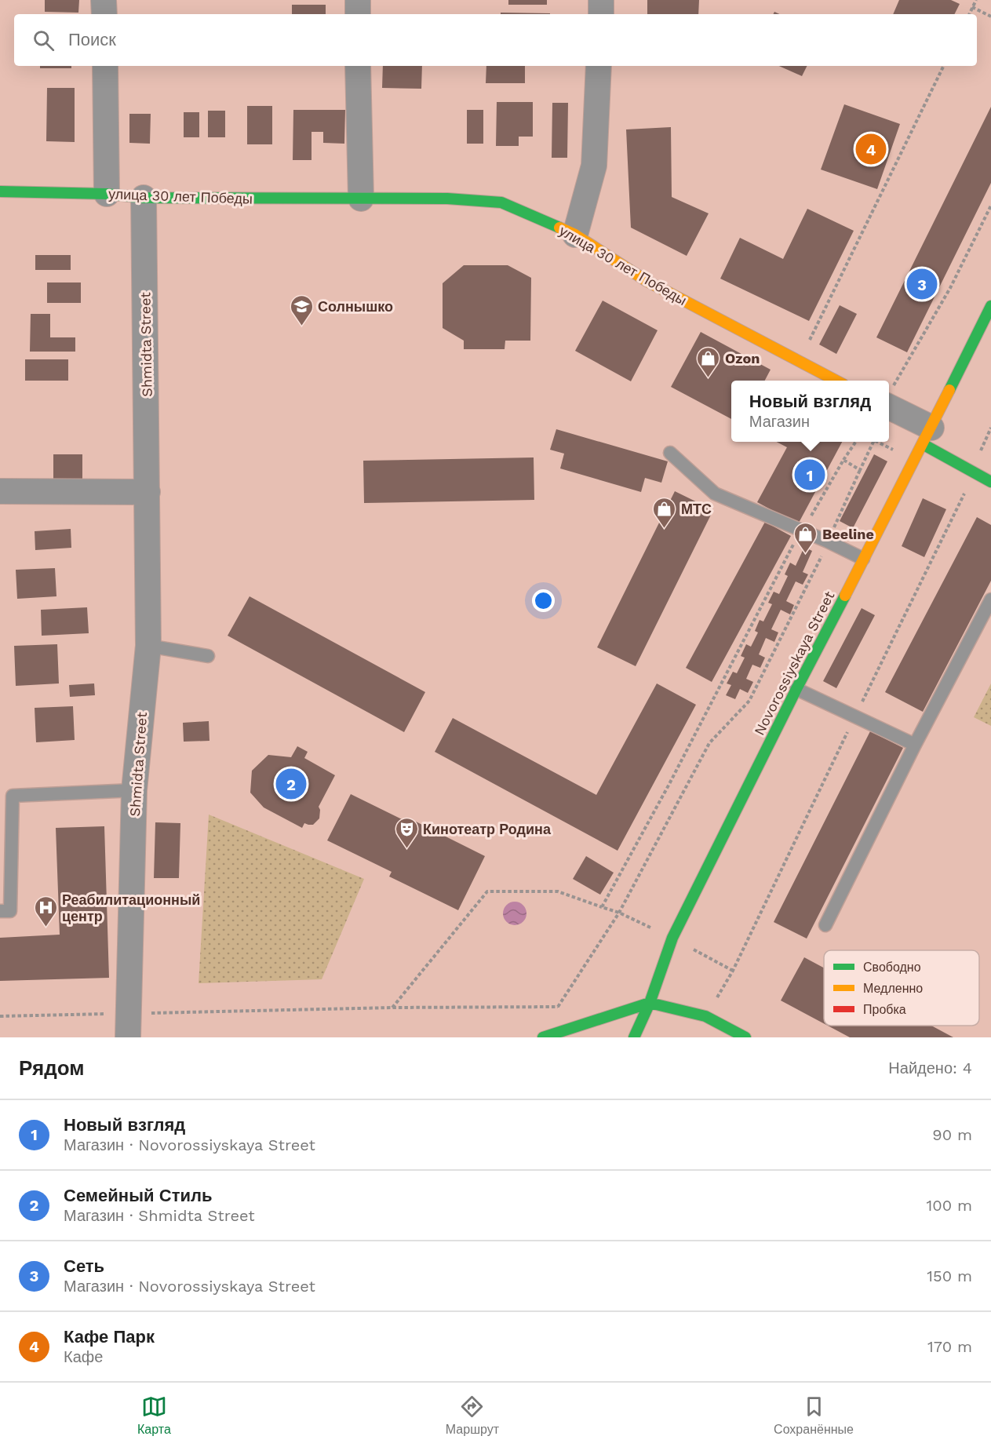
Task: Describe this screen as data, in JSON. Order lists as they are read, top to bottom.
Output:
{
  "streets": {
    "main road": ["улица 30 лет Победы", "Novorossiyskaya Street"],
    "street": ["Shmidta Street"]
  },
  "crossings": [
    ["улица 30 лет Победы", "Shmidta Street"]
  ],
  "places": {
    "school or university": ["Солнышко"],
    "shop": ["Ozon", "МТС", "Beeline"],
    "theatre": ["Кинотеатр Родина"],
    "hospital": ["Реабилитационный центр"]
  },
  "legend": ["Свободно", "Медленно", "Пробка"],
  "page": {
    "search": "Поиск",
    "pins": [
      "4",
      "3",
      "1",
      "2"
    ],
    "popup": ["Новый взгляд", "Магазин"],
    "heading": ["Рядом", "Найдено: 4"],
    "list": [
      {
        "mark": "1",
        "name": "Новый взгляд",
        "note": "Магазин · Novorossiyskaya Street",
        "value": "90 m"
      },
      {
        "mark": "2",
        "name": "Семейный Стиль",
        "note": "Магазин · Shmidta Street",
        "value": "100 m"
      },
      {
        "mark": "3",
        "name": "Сеть",
        "note": "Магазин · Novorossiyskaya Street",
        "value": "150 m"
      },
      {
        "mark": "4",
        "name": "Кафе Парк",
        "note": "Кафе",
        "value": "170 m"
      }
    ],
    "nav": ["Карта", "Маршрут", "Сохранённые"]
  }
}
